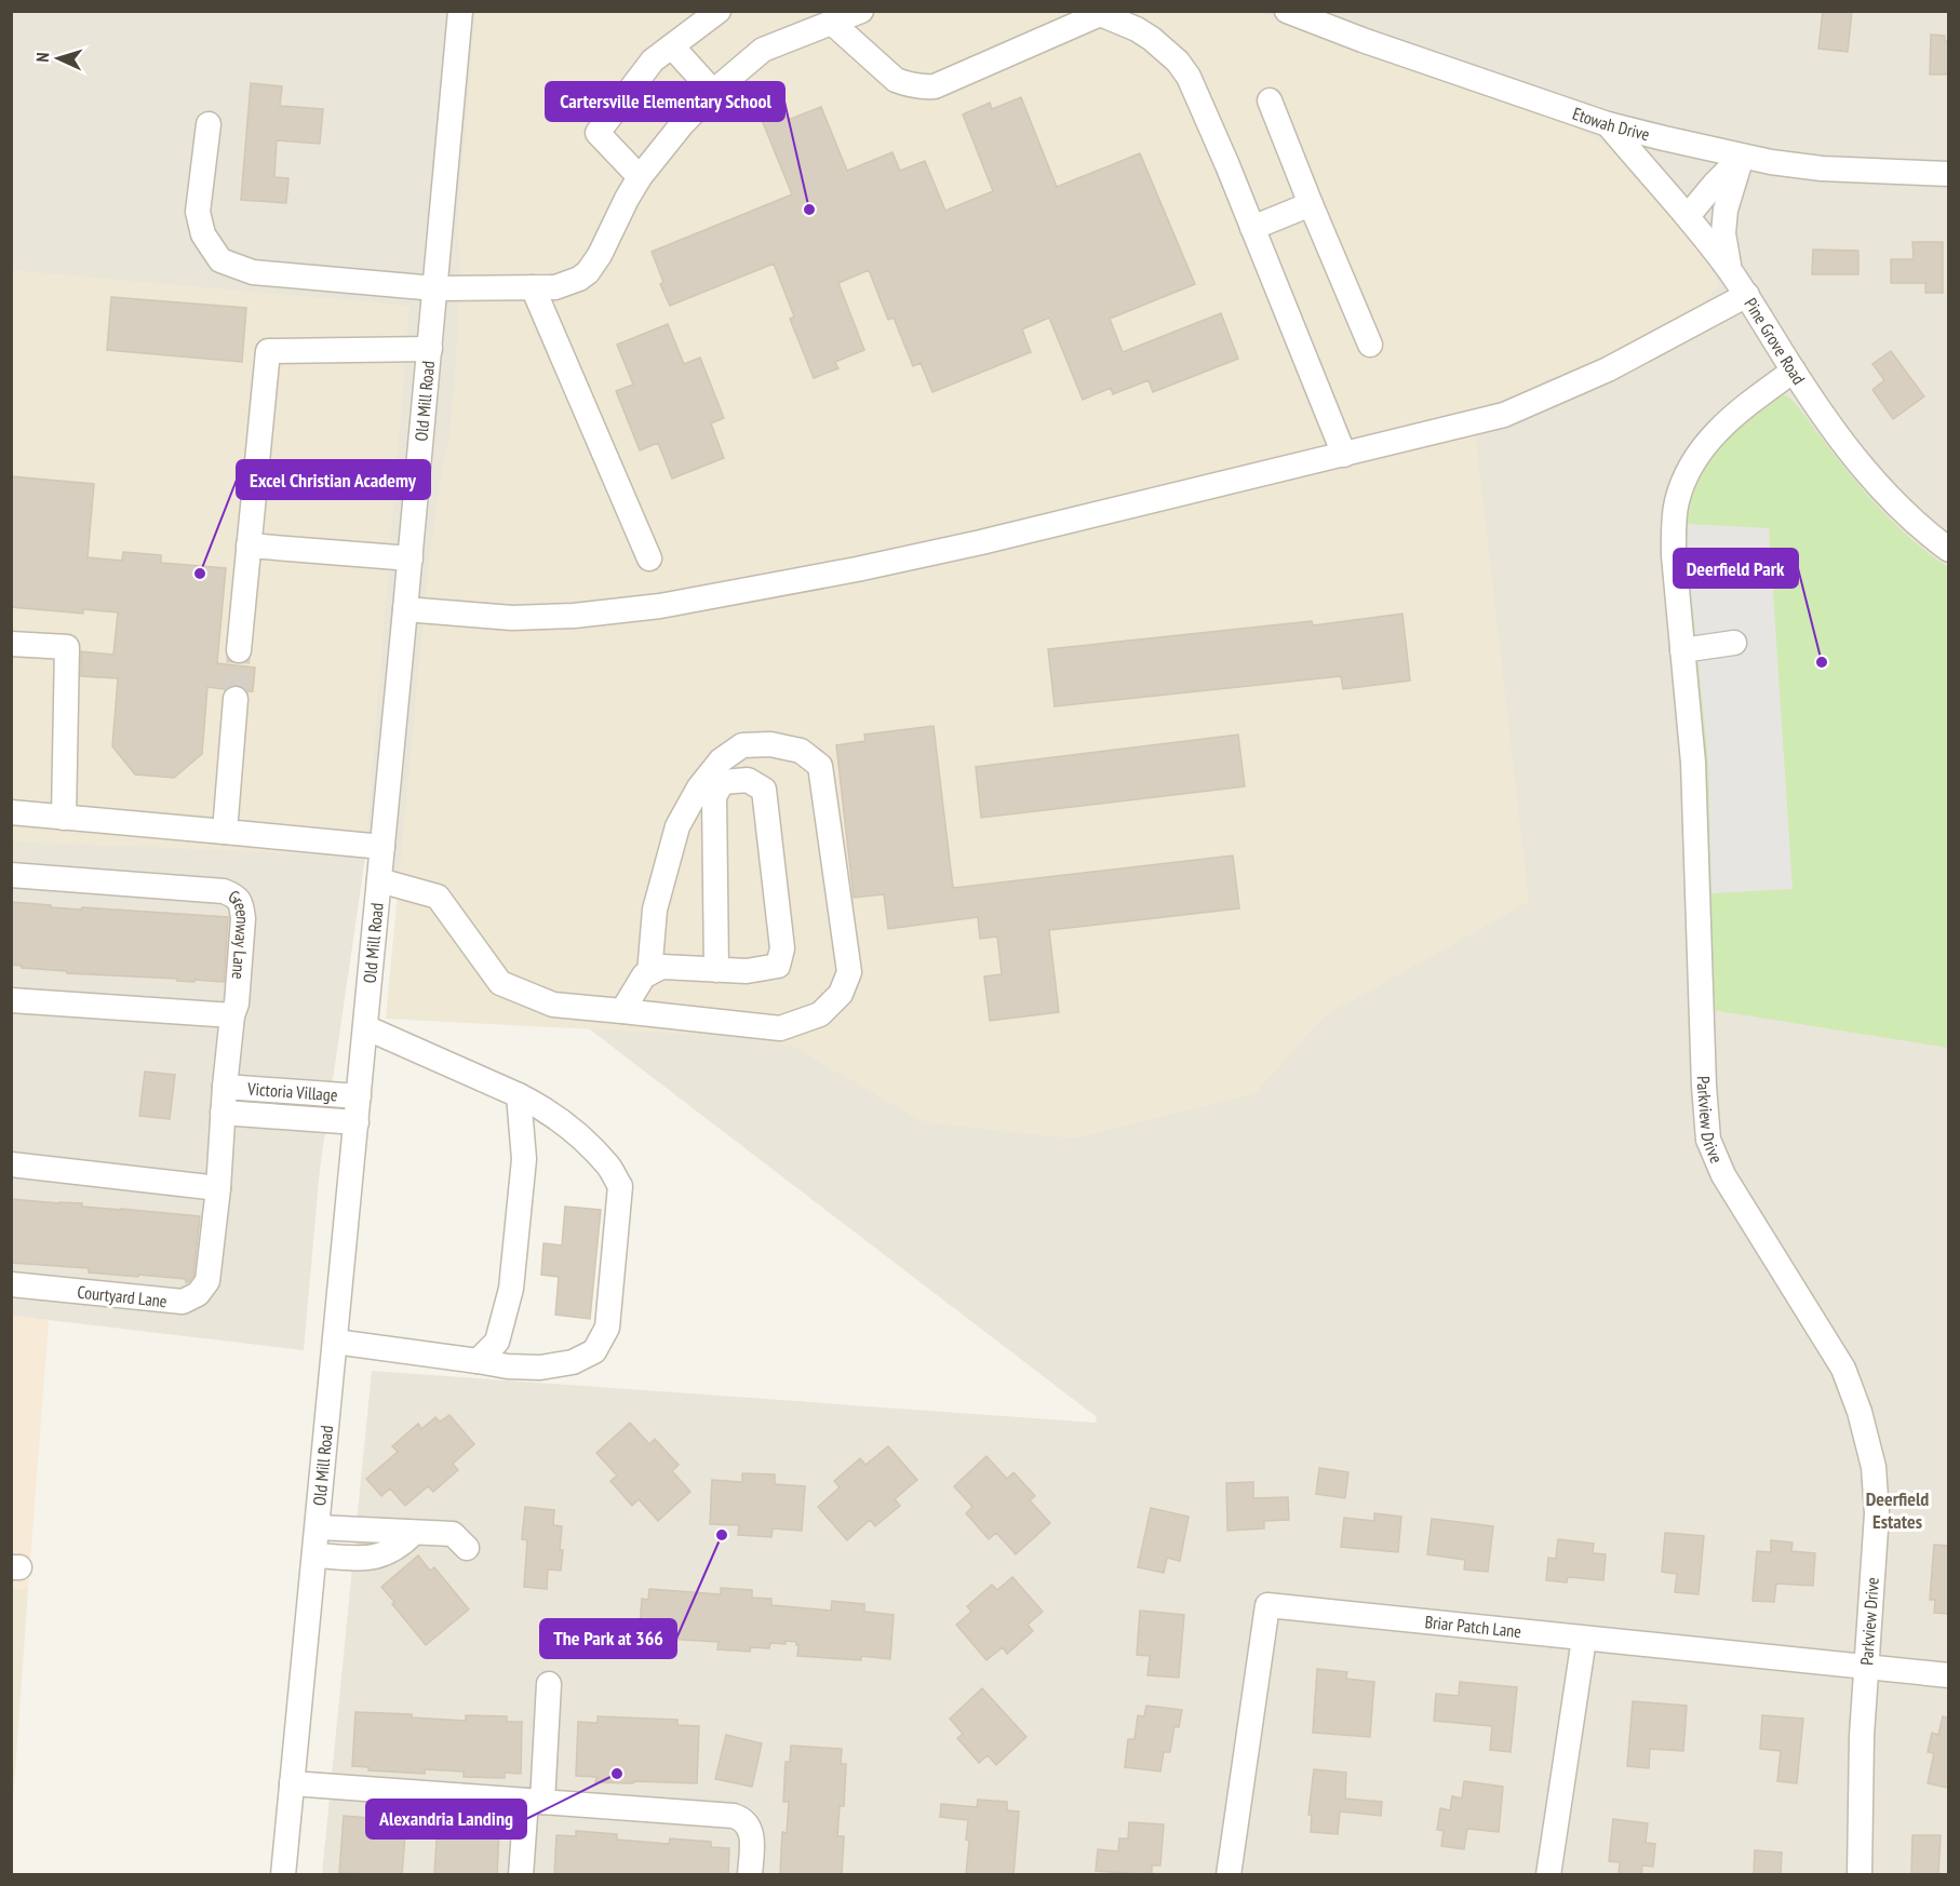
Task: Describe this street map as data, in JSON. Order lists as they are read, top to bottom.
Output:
{
  "streets": {
    "street": [
      "Etowah Drive",
      "Pine Grove Road",
      "Old Mill Road",
      "Greenway Lane",
      "Victoria Village",
      "Parkview Drive",
      "Courtyard Lane",
      "Briar Patch Lane"
    ]
  },
  "crossings": [
    ["Etowah Drive", "Pine Grove Road"],
    ["Pine Grove Road", "Parkview Drive"],
    ["Old Mill Road", "Victoria Village"],
    ["Greenway Lane", "Courtyard Lane"],
    ["Victoria Village", "Courtyard Lane"],
    ["Parkview Drive", "Briar Patch Lane"]
  ],
  "districts": ["Deerfield Estates"],
  "places": [
    "Cartersville Elementary School",
    "Excel Christian Academy",
    "Deerfield Park",
    "The Park at 366",
    "Alexandria Landing"
  ],
  "north": "left"
}
